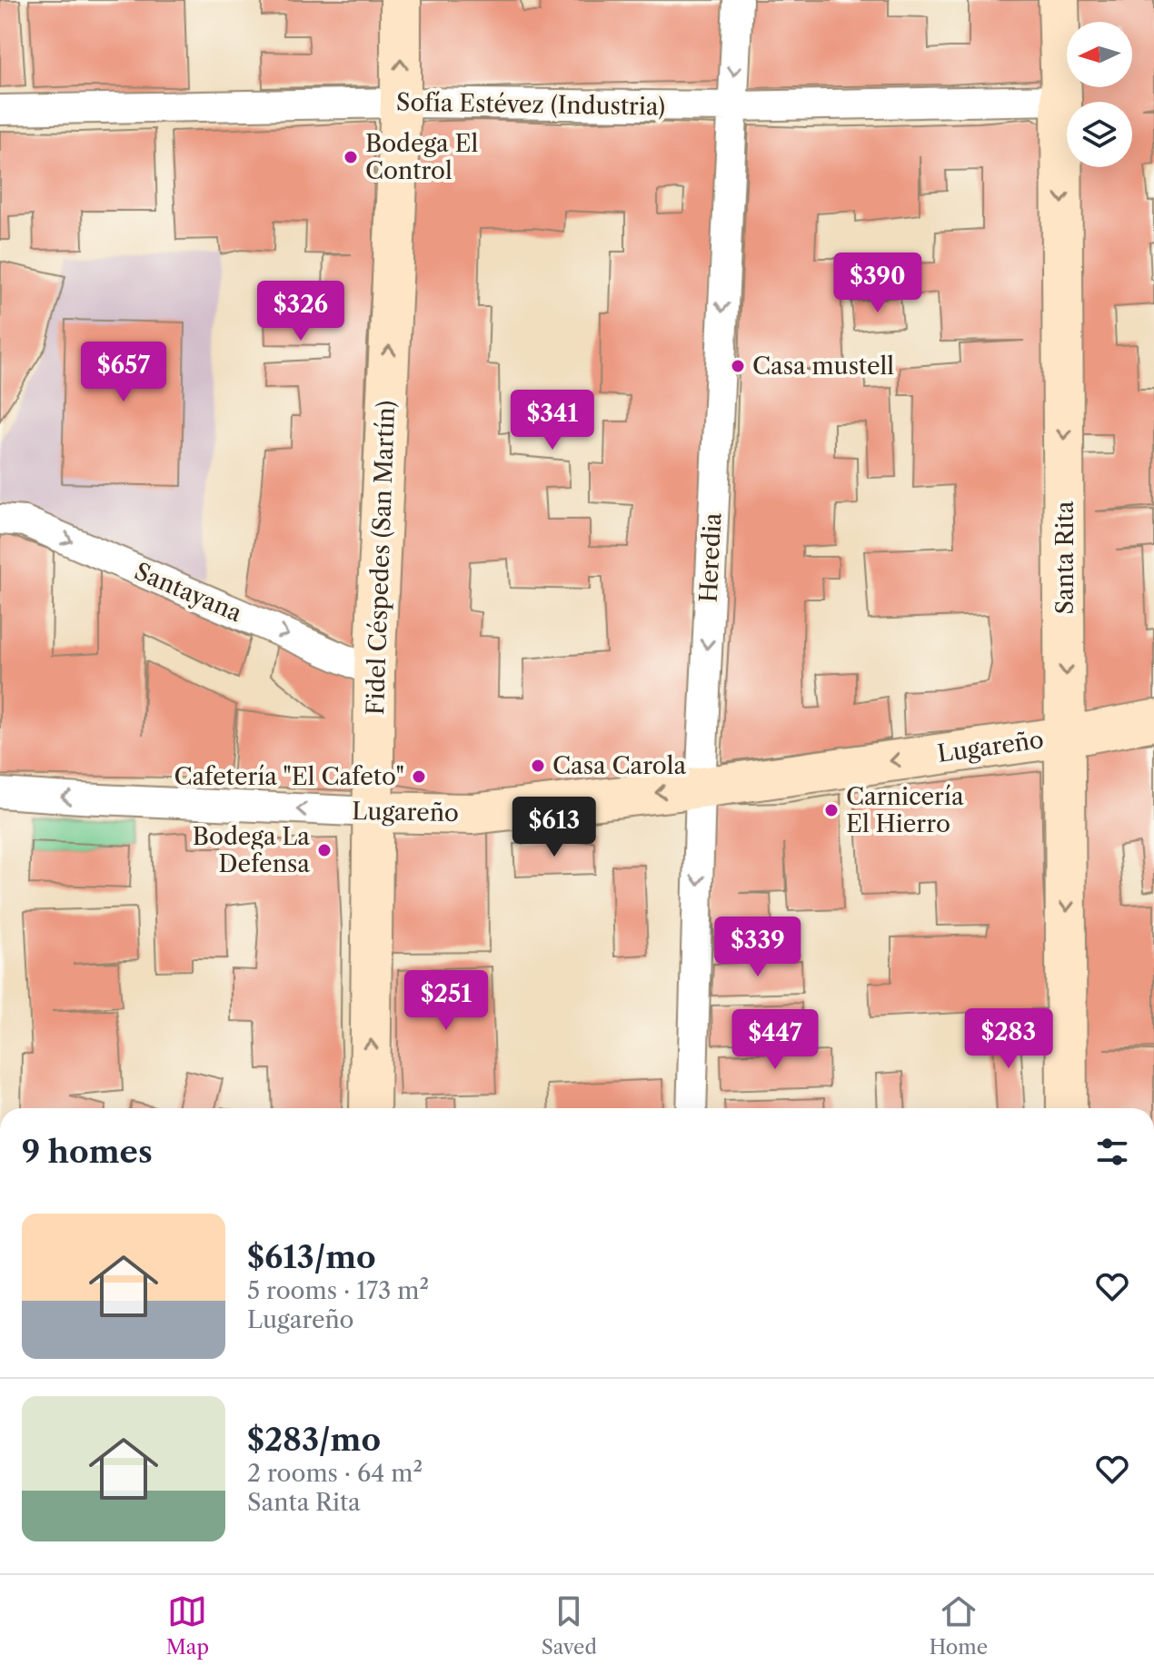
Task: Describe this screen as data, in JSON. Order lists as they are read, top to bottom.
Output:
{
  "streets": {
    "street": [
      "Sofía Estévez (Industria)",
      "Fidel Céspedes (San Martín)",
      "Heredia",
      "Santa Rita",
      "Santayana",
      "Lugareño"
    ]
  },
  "crossings": [
    ["Sofía Estévez (Industria)", "Fidel Céspedes (San Martín)"],
    ["Sofía Estévez (Industria)", "Heredia"],
    ["Sofía Estévez (Industria)", "Santa Rita"],
    ["Fidel Céspedes (San Martín)", "Santayana"],
    ["Fidel Céspedes (San Martín)", "Lugareño"],
    ["Heredia", "Lugareño"],
    ["Santa Rita", "Lugareño"]
  ],
  "one_way": [
    "Fidel Céspedes (San Martín)",
    "Heredia",
    "Santa Rita",
    "Santayana",
    "Lugareño"
  ],
  "places": [
    "Bodega El Control",
    "Casa mustell",
    "Casa Carola",
    "Cafetería \"El Cafeto\"",
    "Carnicería El Hierro",
    "Bodega La Defensa"
  ],
  "north": "left",
  "page": {
    "price": [
      "$390",
      "$326",
      "$657",
      "$341",
      "$613",
      "$339",
      "$251",
      "$283",
      "$447"
    ],
    "heading": "9 homes",
    "list": [
      {
        "name": "$613/mo",
        "note": "5 rooms · 173 m² · Lugareño"
      },
      {
        "name": "$283/mo",
        "note": "2 rooms · 64 m² · Santa Rita"
      }
    ],
    "tabs": ["Map", "Saved", "Home"]
  }
}
